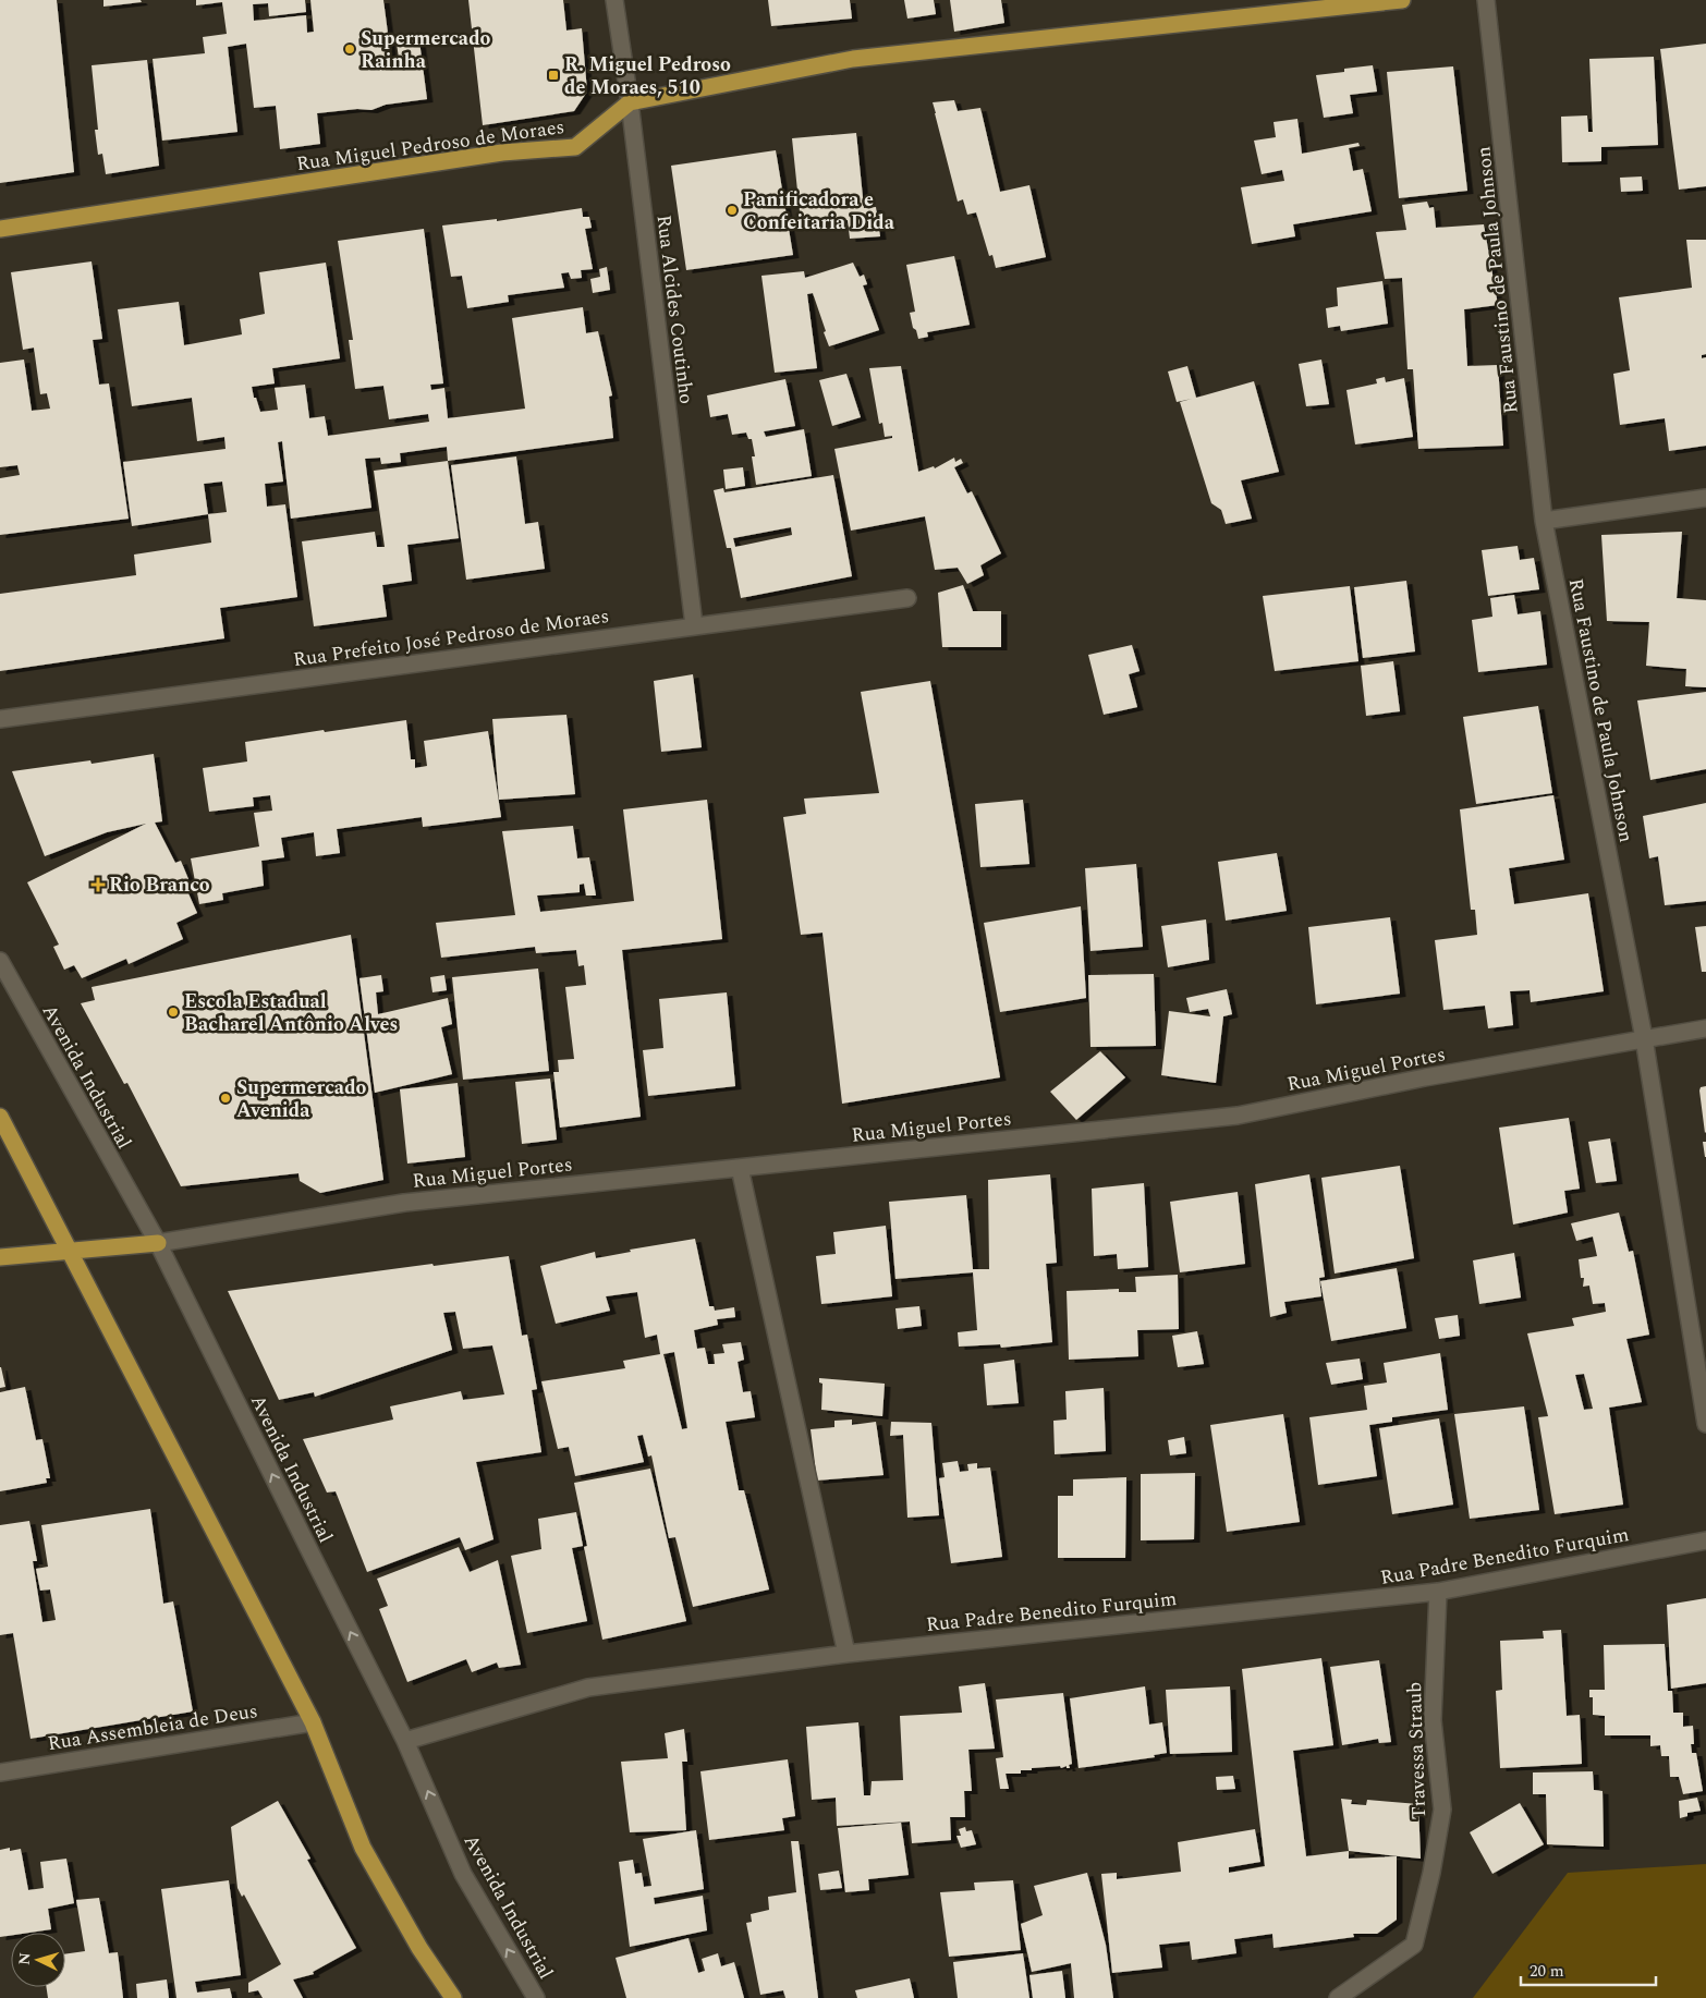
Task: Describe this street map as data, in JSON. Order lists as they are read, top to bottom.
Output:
{
  "streets": {
    "main road": ["Rua Miguel Pedroso de Moraes"],
    "street": [
      "Rua Faustino de Paula Johnson",
      "Rua Alcides Coutinho",
      "Rua Prefeito José Pedroso de Moraes",
      "Rua Miguel Portes",
      "Avenida Industrial",
      "Rua Padre Benedito Furquim",
      "Rua Assembleia de Deus",
      "Travessa Straub"
    ]
  },
  "crossings": [
    ["Rua Miguel Pedroso de Moraes", "Rua Alcides Coutinho"],
    ["Rua Faustino de Paula Johnson", "Rua Miguel Portes"],
    ["Rua Alcides Coutinho", "Rua Prefeito José Pedroso de Moraes"],
    ["Rua Miguel Portes", "Avenida Industrial"],
    ["Avenida Industrial", "Rua Padre Benedito Furquim"],
    ["Rua Padre Benedito Furquim", "Travessa Straub"]
  ],
  "one_way": ["Avenida Industrial"],
  "places": {
    "other": [
      "Supermercado Rainha",
      "Panificadora e Confeitaria Dida",
      "Escola Estadual Bacharel Antônio Alves",
      "Supermercado Avenida"
    ],
    "transit": ["R. Miguel Pedroso de Moraes, 510"],
    "health": ["Rio Branco"]
  },
  "scale_bar": "20 m",
  "north": "left"
}
